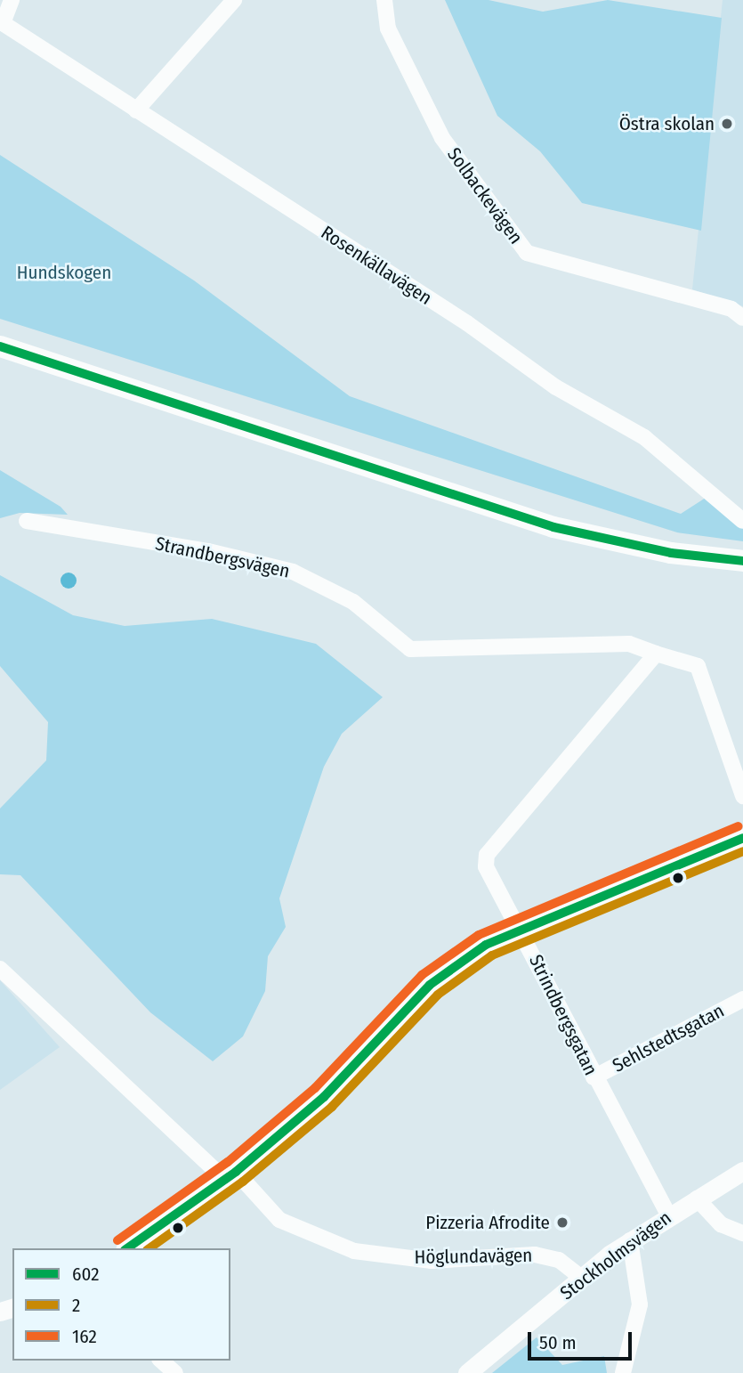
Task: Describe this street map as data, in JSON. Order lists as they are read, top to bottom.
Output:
{
  "streets": {
    "street": [
      "Solbackevägen",
      "Rosenkällavägen",
      "Strandbergsvägen",
      "Strindbergsgatan",
      "Sehlstedtsgatan",
      "Stockholmsvägen",
      "Höglundavägen"
    ]
  },
  "crossings": [
    ["Strandbergsvägen", "Strindbergsgatan"],
    ["Strindbergsgatan", "Sehlstedtsgatan"],
    ["Strindbergsgatan", "Stockholmsvägen"],
    ["Stockholmsvägen", "Höglundavägen"]
  ],
  "parks": ["Hundskogen"],
  "places": ["Östra skolan", "Pizzeria Afrodite"],
  "lines": ["transit line 602", "transit line 162", "transit line 2"],
  "legend": ["602", "2", "162"],
  "scale_bar": "50 m"
}
